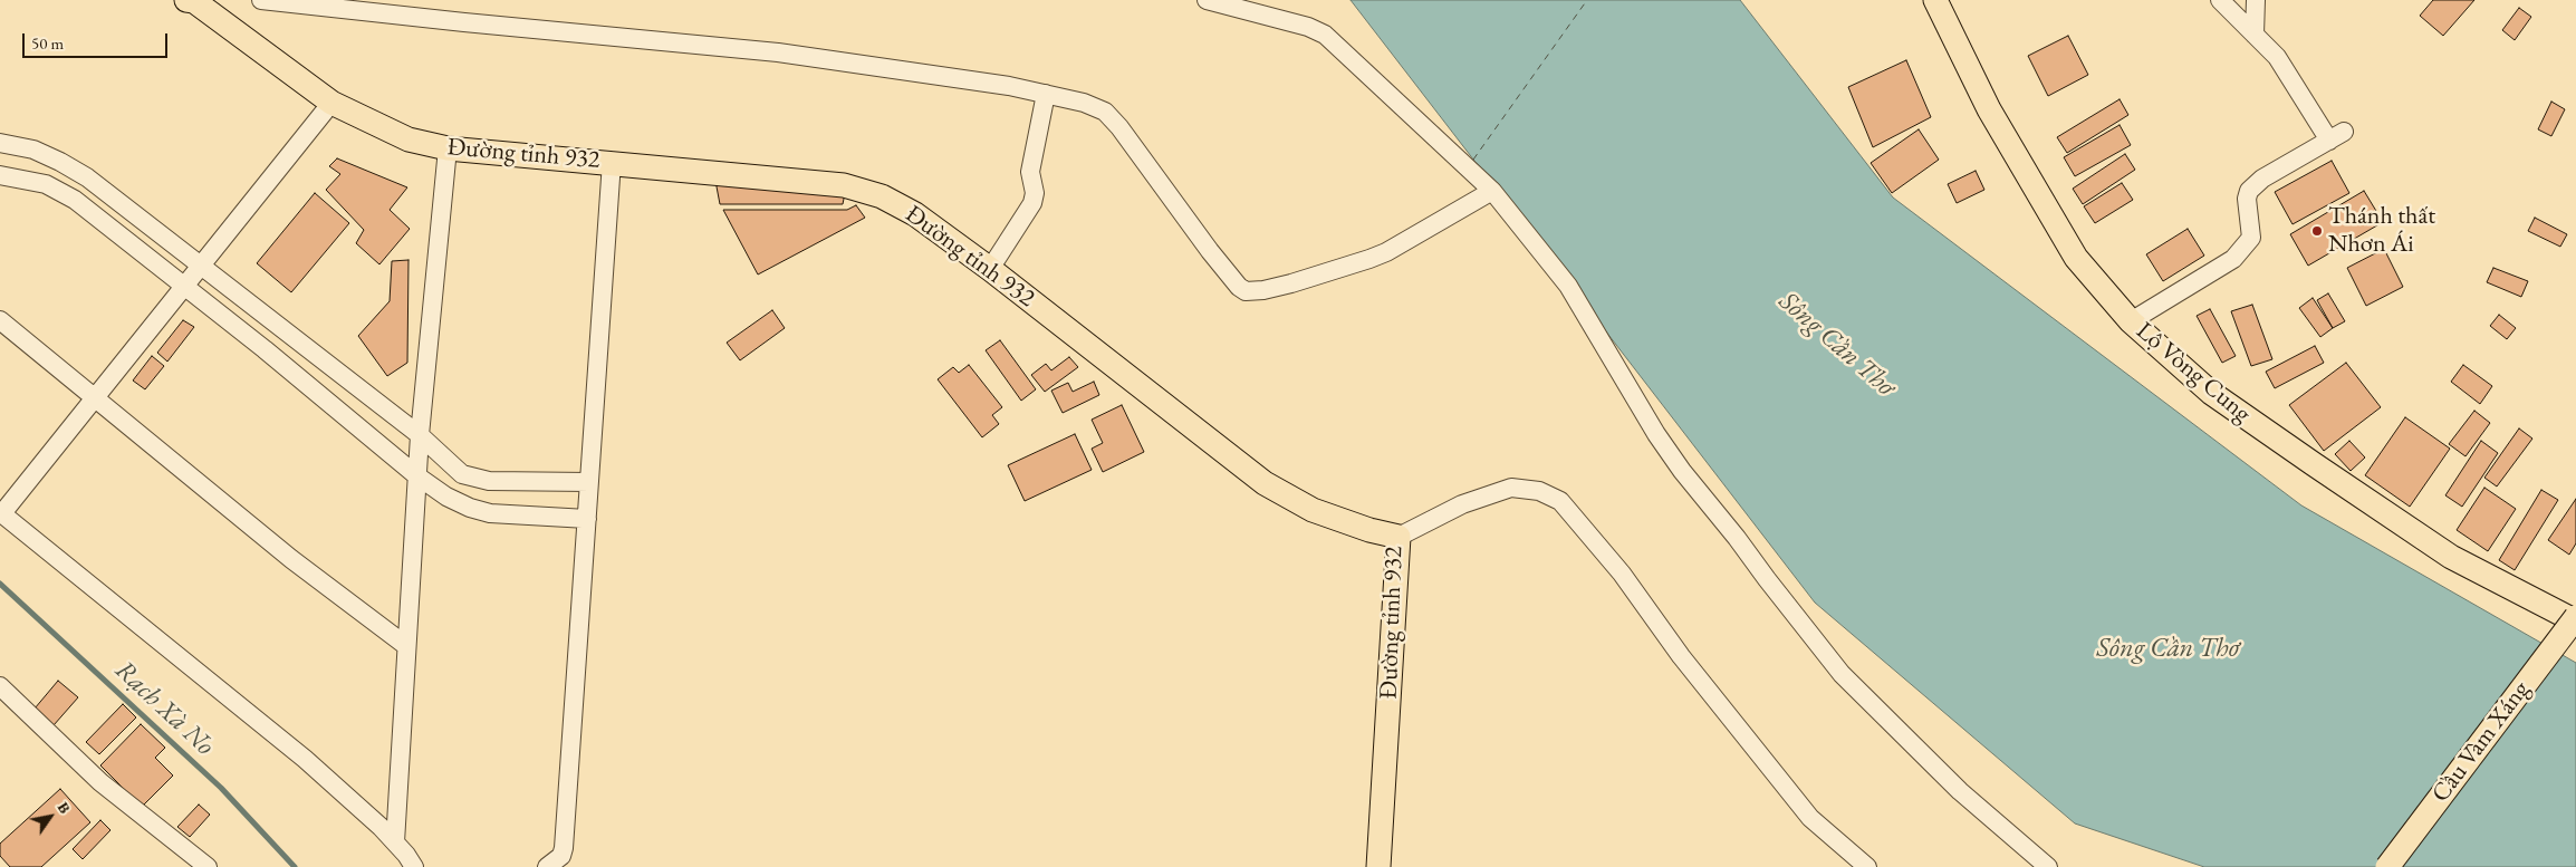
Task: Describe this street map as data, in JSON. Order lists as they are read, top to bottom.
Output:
{
  "streets": {
    "main road": ["Đường tỉnh 932", "Lộ Vòng Cung", "Cầu Vàm Xáng"]
  },
  "water": ["Sông Cần Thơ", "Rạch Xà No"],
  "places": ["Thánh thất Nhơn Ái"],
  "scale_bar": "50 m",
  "north": "top right"
}
